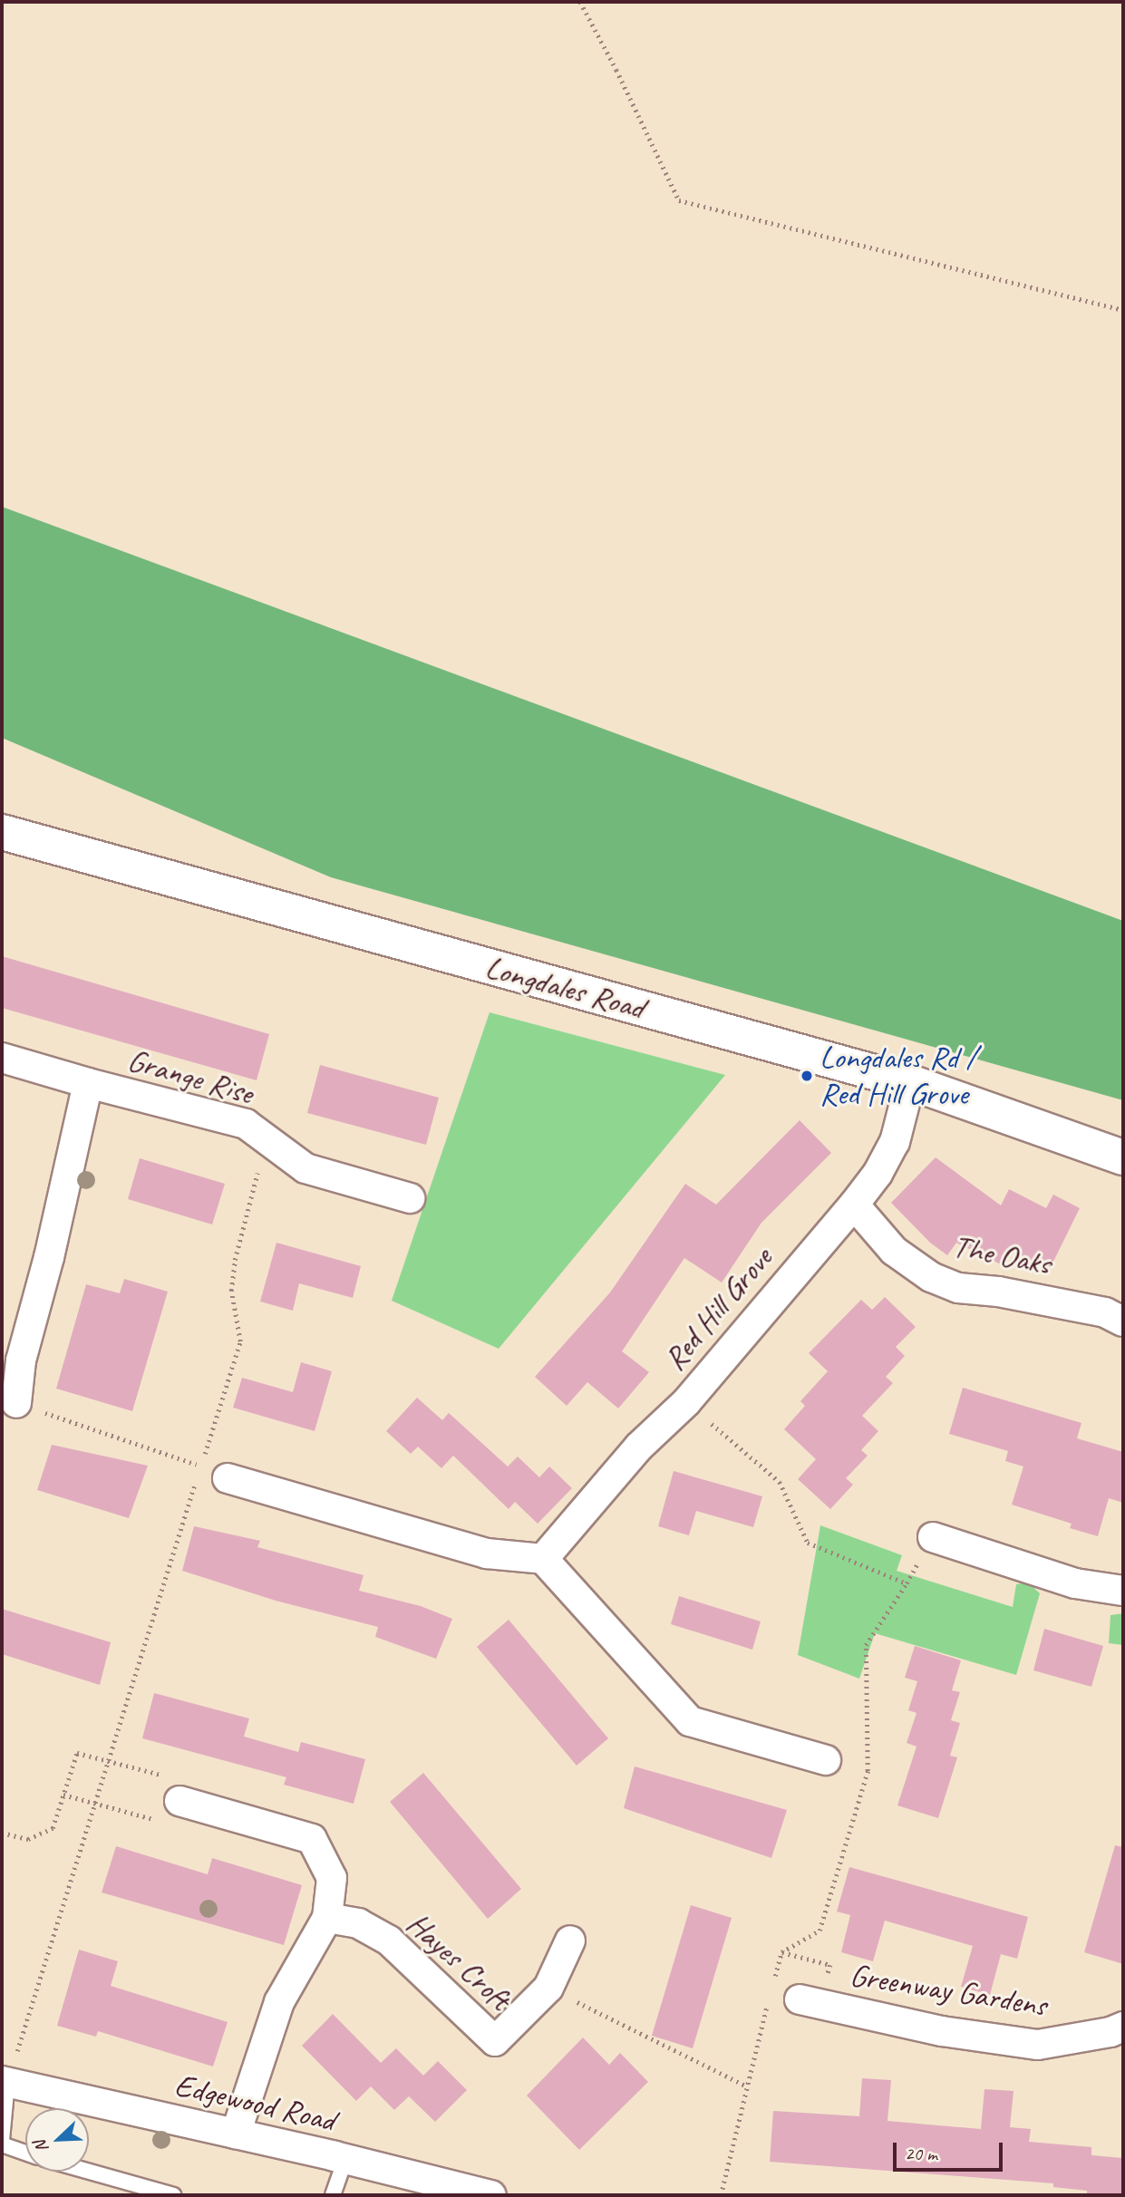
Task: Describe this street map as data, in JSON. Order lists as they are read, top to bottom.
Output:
{
  "streets": {
    "street": [
      "Longdales Road",
      "Grange Rise",
      "The Oaks",
      "Red Hill Grove",
      "Hayes Croft",
      "Greenway Gardens",
      "Edgewood Road"
    ]
  },
  "crossings": [
    ["Longdales Road", "Red Hill Grove"],
    ["The Oaks", "Red Hill Grove"]
  ],
  "places": ["Longdales Rd / Red Hill Grove"],
  "scale_bar": "20 m",
  "north": "bottom left"
}
